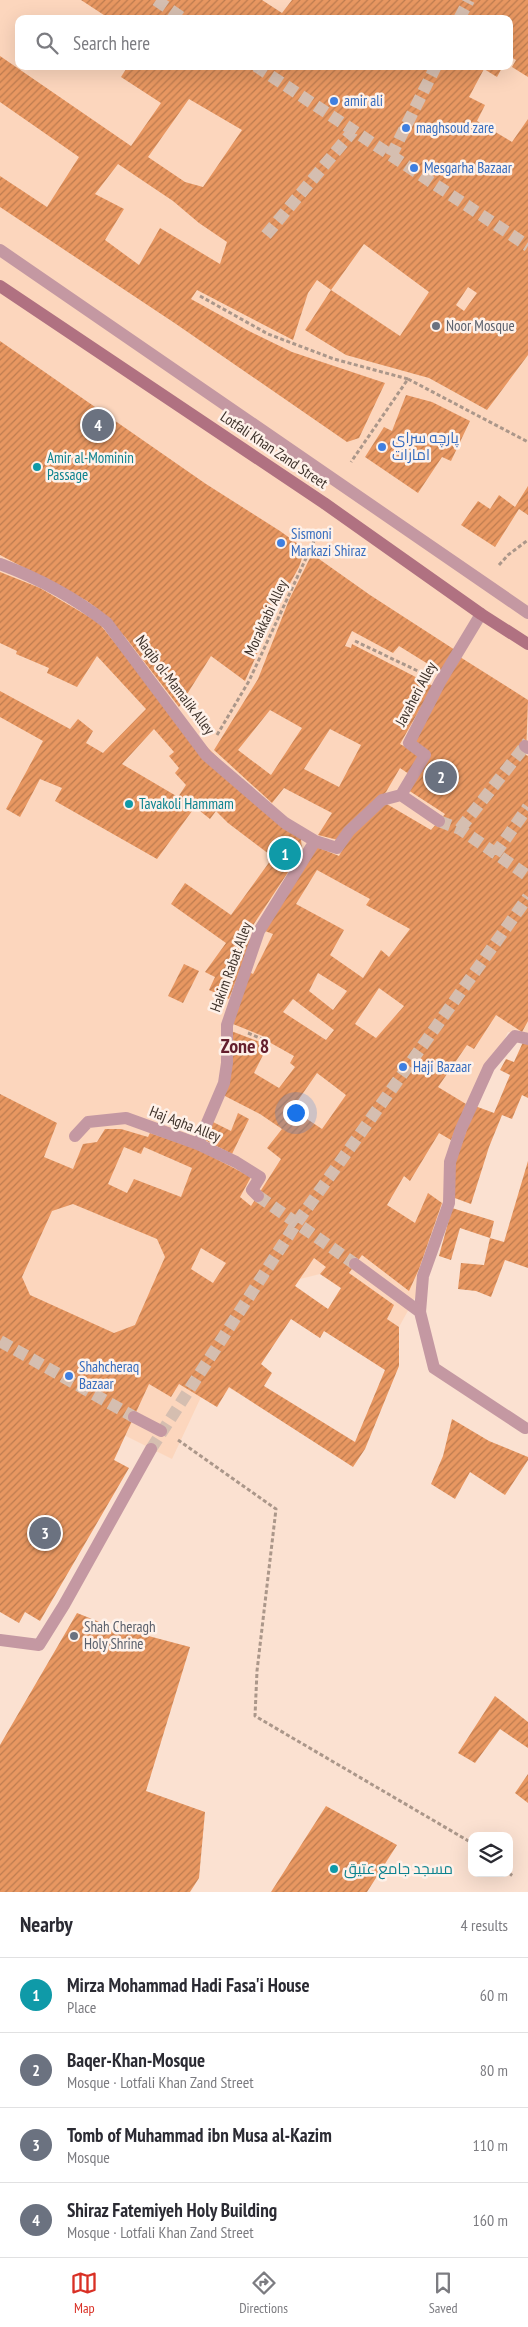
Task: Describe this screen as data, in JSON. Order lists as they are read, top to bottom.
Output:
{
  "streets": {
    "street": [
      "Lotfali Khan Zand Street",
      "Naqib ol-Mamalik Alley",
      "Javaheri Alley",
      "Hakim Rabat Alley",
      "Haj Agha Alley"
    ],
    "path": ["Morakkabi Alley"]
  },
  "crossings": [
    ["Lotfali Khan Zand Street", "Javaheri Alley"],
    ["Morakkabi Alley", "Naqib ol-Mamalik Alley"],
    ["Naqib ol-Mamalik Alley", "Hakim Rabat Alley"],
    ["Hakim Rabat Alley", "Haj Agha Alley"]
  ],
  "districts": ["Zone 8"],
  "places": [
    "amir ali",
    "maghsoud zare",
    "Mesgarha Bazaar",
    "Noor Mosque",
    "پارچه سرای امارات",
    "Amir al-Mominin Passage",
    "Sismoni Markazi Shiraz",
    "Tavakoli Hammam",
    "Haji Bazaar",
    "Shahcheraq Bazaar",
    "Shah Cheragh Holy Shrine",
    "مسجد جامع عتیق"
  ],
  "page": {
    "search": "Search here",
    "pins": [
      "4",
      "2",
      "1",
      "3"
    ],
    "heading": ["Nearby", "4 results"],
    "list": [
      {
        "mark": "1",
        "name": "Mirza Mohammad Hadi Fasa'i House",
        "note": "Place",
        "value": "60 m"
      },
      {
        "mark": "2",
        "name": "Baqer-Khan-Mosque",
        "note": "Mosque · Lotfali Khan Zand Street",
        "value": "80 m"
      },
      {
        "mark": "3",
        "name": "Tomb of Muhammad ibn Musa al-Kazim",
        "note": "Mosque",
        "value": "110 m"
      },
      {
        "mark": "4",
        "name": "Shiraz Fatemiyeh Holy Building",
        "note": "Mosque · Lotfali Khan Zand Street",
        "value": "160 m"
      }
    ],
    "nav": ["Map", "Directions", "Saved"]
  }
}
